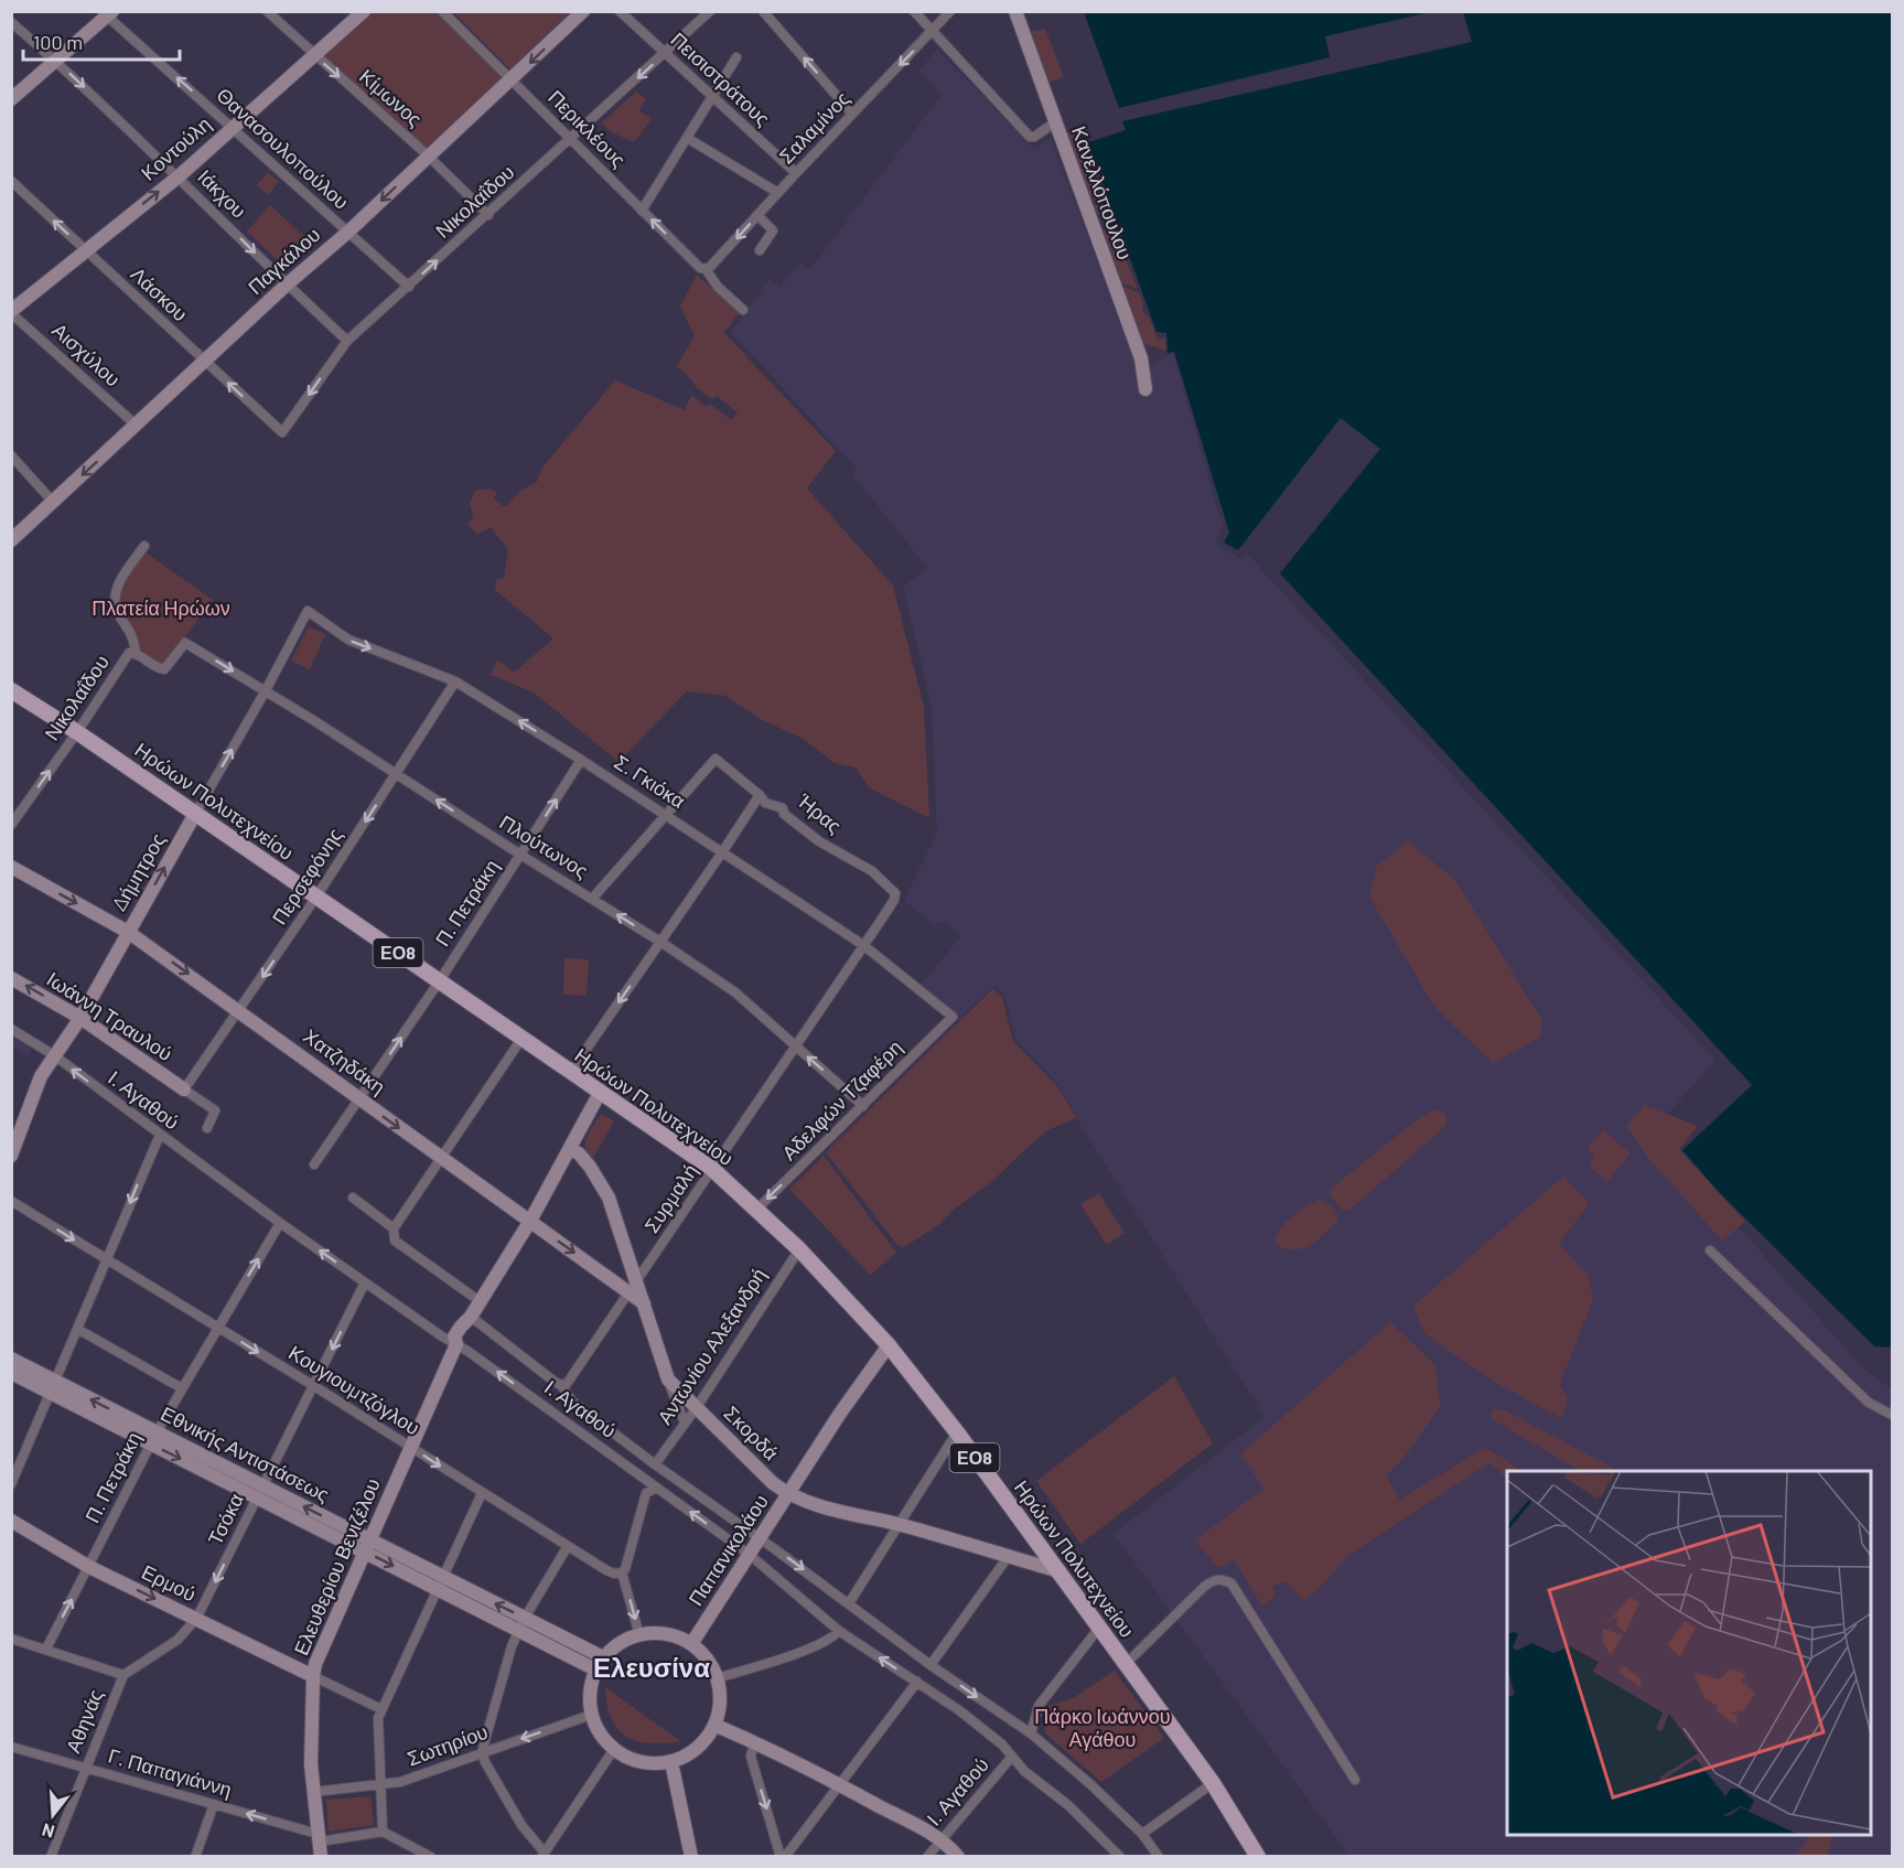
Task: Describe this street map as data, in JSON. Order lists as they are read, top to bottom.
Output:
{
  "streets": {
    "main road": ["Ηρώων Πολυτεχνείου", "ΕΟ8"],
    "street": [
      "Πεισιστράτους",
      "Κίμωνος",
      "Σαλαμίνος",
      "Περικλέους",
      "Κοντούλη",
      "Θανασουλοπούλου",
      "Κανελλόπουλου",
      "Ιάκχου",
      "Νικολαΐδου",
      "Παγκάλου",
      "Λάσκου",
      "Αισχύλου",
      "Σ. Γκιόκα",
      "Ήρας",
      "Πλούτωνος",
      "Δήμητρος",
      "Περσεφόνης",
      "Π. Πετράκη",
      "Ιωάννη Τραυλού",
      "Χατζηδάκη",
      "Ι. Αγαθού",
      "Αδελφών Τζαφέρη",
      "Συρμαλή",
      "Αντωνίου Αλεξανδρή",
      "Κουγιουμτζόγλου",
      "Σκορδά",
      "Εθνικής Αντιστάσεως",
      "Τσόκα",
      "Παπανικολάου",
      "Ελευθερίου Βενιζέλου",
      "Ερμού",
      "Αθηνάς",
      "Σωτηρίου",
      "Γ. Παπαγιάννη"
    ]
  },
  "crossings": [
    ["Πεισιστράτους", "Σαλαμίνος"],
    ["Πεισιστράτους", "Νικολαΐδου"],
    ["Κίμωνος", "Κοντούλη"],
    ["Κίμωνος", "Νικολαΐδου"],
    ["Κίμωνος", "Παγκάλου"],
    ["Σαλαμίνος", "Περικλέους"],
    ["Περικλέους", "Νικολαΐδου"],
    ["Περικλέους", "Παγκάλου"],
    ["Κοντούλη", "Θανασουλοπούλου"],
    ["Κοντούλη", "Ιάκχου"],
    ["Κοντούλη", "Λάσκου"],
    ["Κοντούλη", "Αισχύλου"],
    ["Θανασουλοπούλου", "Νικολαΐδου"],
    ["Θανασουλοπούλου", "Παγκάλου"],
    ["Ιάκχου", "Νικολαΐδου"],
    ["Ιάκχου", "Παγκάλου"],
    ["Νικολαΐδου", "Λάσκου"],
    ["Νικολαΐδου", "Ηρώων Πολυτεχνείου"],
    ["Νικολαΐδου", "Πλούτωνος"],
    ["Παγκάλου", "Λάσκου"],
    ["Παγκάλου", "Αισχύλου"],
    ["Σ. Γκιόκα", "Ήρας"],
    ["Σ. Γκιόκα", "Δήμητρος"],
    ["Σ. Γκιόκα", "Περσεφόνης"],
    ["Σ. Γκιόκα", "Π. Πετράκη"],
    ["Σ. Γκιόκα", "Αδελφών Τζαφέρη"],
    ["Σ. Γκιόκα", "Συρμαλή"],
    ["Ηρώων Πολυτεχνείου", "Δήμητρος"],
    ["Ηρώων Πολυτεχνείου", "Περσεφόνης"],
    ["Ηρώων Πολυτεχνείου", "Π. Πετράκη"],
    ["Ηρώων Πολυτεχνείου", "Αδελφών Τζαφέρη"],
    ["Ηρώων Πολυτεχνείου", "Συρμαλή"],
    ["Ηρώων Πολυτεχνείου", "Αντωνίου Αλεξανδρή"],
    ["Ηρώων Πολυτεχνείου", "Σκορδά"],
    ["Ηρώων Πολυτεχνείου", "Παπανικολάου"],
    ["Ήρας", "Συρμαλή"],
    ["Πλούτωνος", "Δήμητρος"],
    ["Πλούτωνος", "Περσεφόνης"],
    ["Πλούτωνος", "Π. Πετράκη"],
    ["Πλούτωνος", "Αδελφών Τζαφέρη"],
    ["Πλούτωνος", "Συρμαλή"],
    ["Δήμητρος", "Ιωάννη Τραυλού"],
    ["Δήμητρος", "Χατζηδάκη"],
    ["Δήμητρος", "Ι. Αγαθού"],
    ["Περσεφόνης", "Ιωάννη Τραυλού"],
    ["Περσεφόνης", "Χατζηδάκη"],
    ["Π. Πετράκη", "Χατζηδάκη"],
    ["Π. Πετράκη", "Ι. Αγαθού"],
    ["Π. Πετράκη", "Κουγιουμτζόγλου"],
    ["Π. Πετράκη", "Εθνικής Αντιστάσεως"],
    ["Π. Πετράκη", "Ερμού"],
    ["Χατζηδάκη", "Συρμαλή"],
    ["Χατζηδάκη", "Σκορδά"],
    ["Ι. Αγαθού", "Τσόκα"],
    ["Ι. Αγαθού", "Παπανικολάου"],
    ["Ι. Αγαθού", "Ελευθερίου Βενιζέλου"],
    ["Συρμαλή", "Σκορδά"],
    ["Αντωνίου Αλεξανδρή", "Σκορδά"],
    ["Κουγιουμτζόγλου", "Τσόκα"],
    ["Κουγιουμτζόγλου", "Ελευθερίου Βενιζέλου"],
    ["Σκορδά", "Παπανικολάου"],
    ["Εθνικής Αντιστάσεως", "Τσόκα"],
    ["Εθνικής Αντιστάσεως", "Παπανικολάου"],
    ["Εθνικής Αντιστάσεως", "Ελευθερίου Βενιζέλου"],
    ["Εθνικής Αντιστάσεως", "Σωτηρίου"],
    ["Τσόκα", "Ερμού"],
    ["Τσόκα", "Αθηνάς"],
    ["Παπανικολάου", "Σωτηρίου"],
    ["Ελευθερίου Βενιζέλου", "Ερμού"],
    ["Ελευθερίου Βενιζέλου", "Σωτηρίου"],
    ["Ελευθερίου Βενιζέλου", "Γ. Παπαγιάννη"],
    ["Αθηνάς", "Γ. Παπαγιάννη"]
  ],
  "one_way": [
    "Κίμωνος",
    "Σαλαμίνος",
    "Θανασουλοπούλου",
    "Ιάκχου",
    "Παγκάλου",
    "Λάσκου",
    "Δήμητρος",
    "Περσεφόνης",
    "Π. Πετράκη",
    "Ιωάννη Τραυλού",
    "Χατζηδάκη",
    "Αδελφών Τζαφέρη",
    "Κουγιουμτζόγλου",
    "Τσόκα",
    "Σωτηρίου"
  ],
  "districts": ["Ελευσίνα"],
  "parks": ["Πλατεία Ηρώων", "Πάρκο Ιωάννου Αγάθου"],
  "scale_bar": "100 m",
  "north": "bottom"
}
